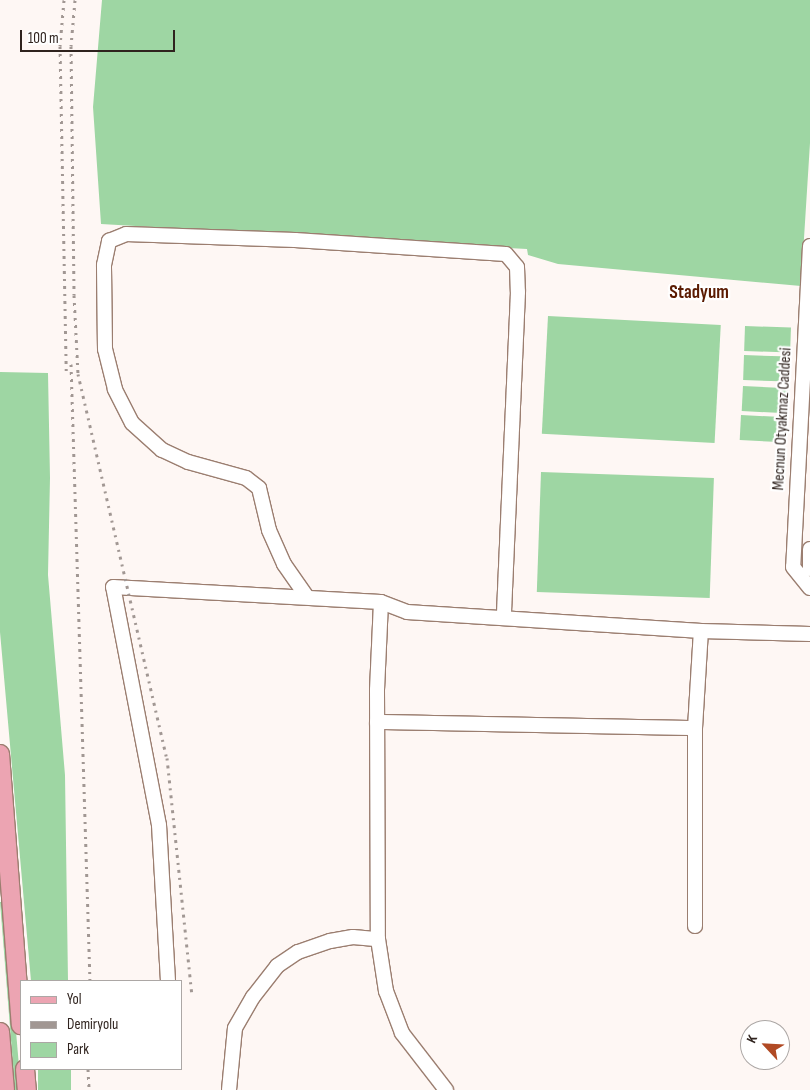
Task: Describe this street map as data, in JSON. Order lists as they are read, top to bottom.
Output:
{
  "streets": {
    "street": ["Mecnun Otyakmaz Caddesi"]
  },
  "districts": ["Stadyum"],
  "legend": ["Yol", "Demiryolu", "Park"],
  "scale_bar": "100 m",
  "north": "top left"
}
